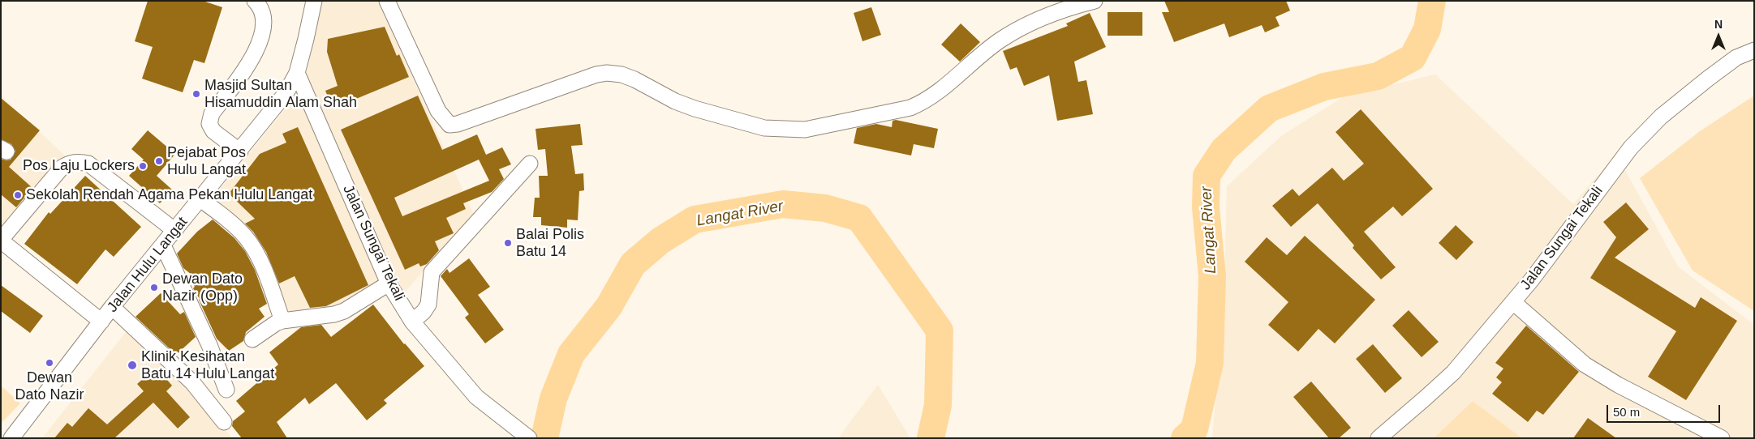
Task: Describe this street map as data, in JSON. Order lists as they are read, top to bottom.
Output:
{
  "streets": {
    "street": ["Jalan Sungai Tekali", "Jalan Hulu Langat"]
  },
  "crossings": [
    ["Jalan Sungai Tekali", "Jalan Hulu Langat"]
  ],
  "water": ["Langat River"],
  "places": [
    "Masjid Sultan Hisamuddin Alam Shah",
    "Pejabat Pos Hulu Langat",
    "Pos Laju Lockers",
    "Sekolah Rendah Agama Pekan Hulu Langat",
    "Balai Polis Batu 14",
    "Dewan Dato Nazir (Opp)",
    "Dewan Dato Nazir",
    "Klinik Kesihatan Batu 14 Hulu Langat"
  ],
  "scale_bar": "50 m",
  "north": "top"
}
